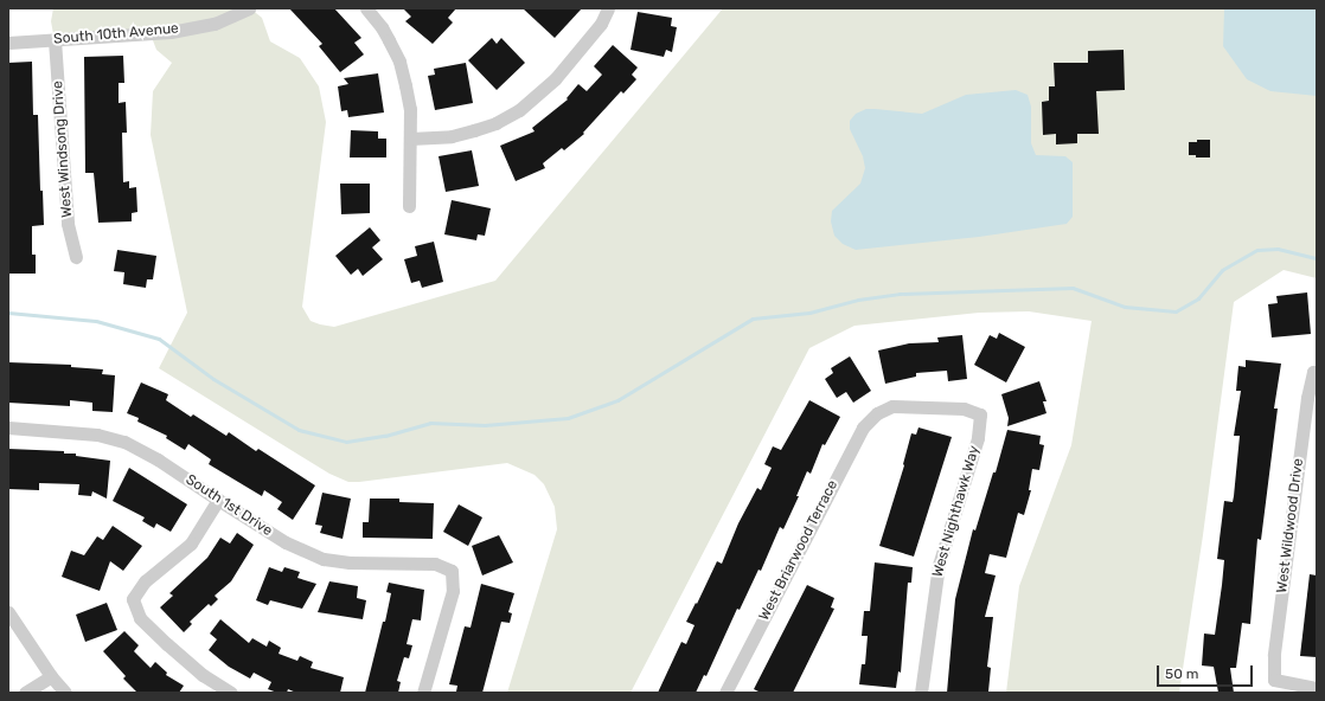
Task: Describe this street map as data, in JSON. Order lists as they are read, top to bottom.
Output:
{
  "streets": {
    "street": [
      "South 10th Avenue",
      "West Windsong Drive",
      "South 1st Drive",
      "West Nighthawk Way",
      "West Wildwood Drive",
      "West Briarwood Terrace"
    ]
  },
  "crossings": [
    ["South 10th Avenue", "West Windsong Drive"],
    ["West Nighthawk Way", "West Briarwood Terrace"]
  ],
  "scale_bar": "50 m"
}
